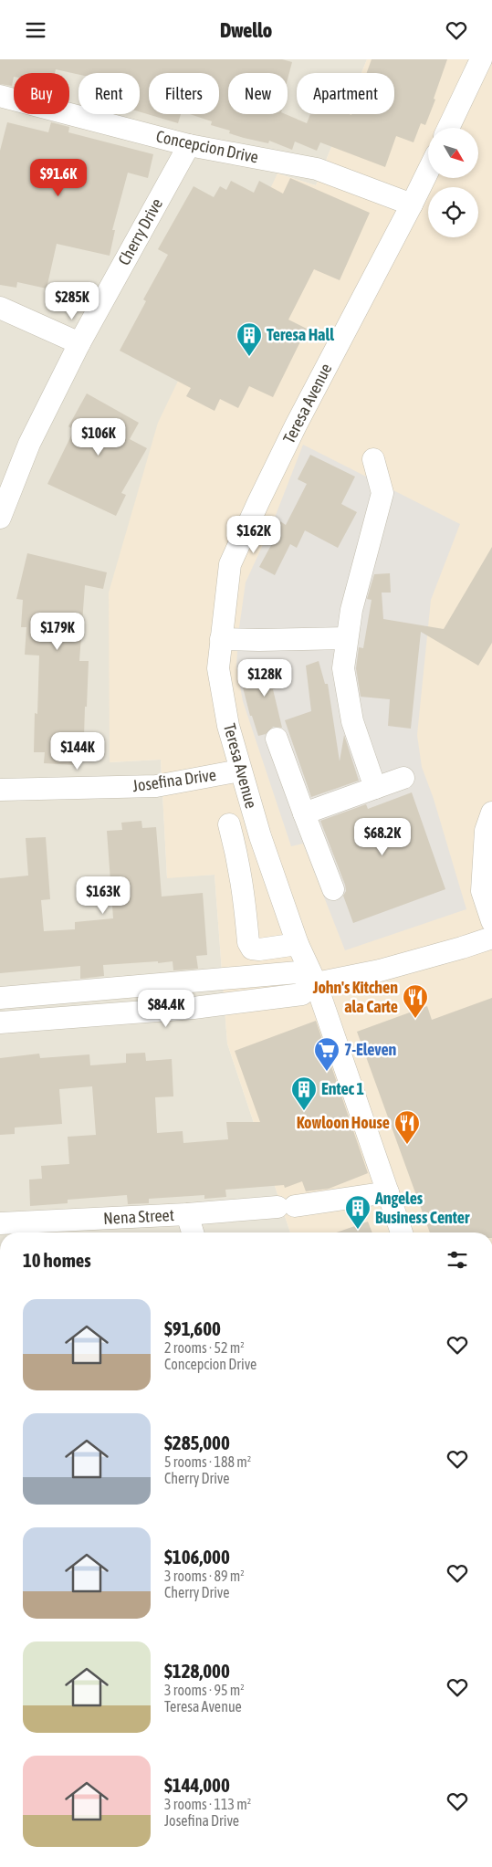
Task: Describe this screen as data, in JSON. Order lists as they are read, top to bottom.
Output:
{
  "streets": {
    "street": [
      "Concepcion Drive",
      "Cherry Drive",
      "Teresa Avenue",
      "Josefina Drive",
      "Nena Street"
    ]
  },
  "crossings": [
    ["Concepcion Drive", "Cherry Drive"],
    ["Concepcion Drive", "Teresa Avenue"],
    ["Teresa Avenue", "Josefina Drive"],
    ["Teresa Avenue", "Nena Street"]
  ],
  "places": {
    "building": ["Teresa Hall", "Entec 1", "Angeles Business Center"],
    "restaurant": ["John's Kitchen ala Carte", "Kowloon House"],
    "supermarket": ["7-Eleven"]
  },
  "north": "bottom right",
  "page": {
    "header": "Dwello",
    "chip": [
      "Buy",
      "Rent",
      "Filters",
      "New",
      "Apartment"
    ],
    "price": [
      "$91.6K",
      "$285K",
      "$106K",
      "$162K",
      "$179K",
      "$128K",
      "$144K",
      "$68.2K",
      "$163K",
      "$84.4K"
    ],
    "heading": "10 homes",
    "list": [
      {
        "name": "$91,600",
        "note": "2 rooms · 52 m² · Concepcion Drive"
      },
      {
        "name": "$285,000",
        "note": "5 rooms · 188 m² · Cherry Drive"
      },
      {
        "name": "$106,000",
        "note": "3 rooms · 89 m² · Cherry Drive"
      },
      {
        "name": "$128,000",
        "note": "3 rooms · 95 m² · Teresa Avenue"
      },
      {
        "name": "$144,000",
        "note": "3 rooms · 113 m² · Josefina Drive"
      }
    ]
  }
}
